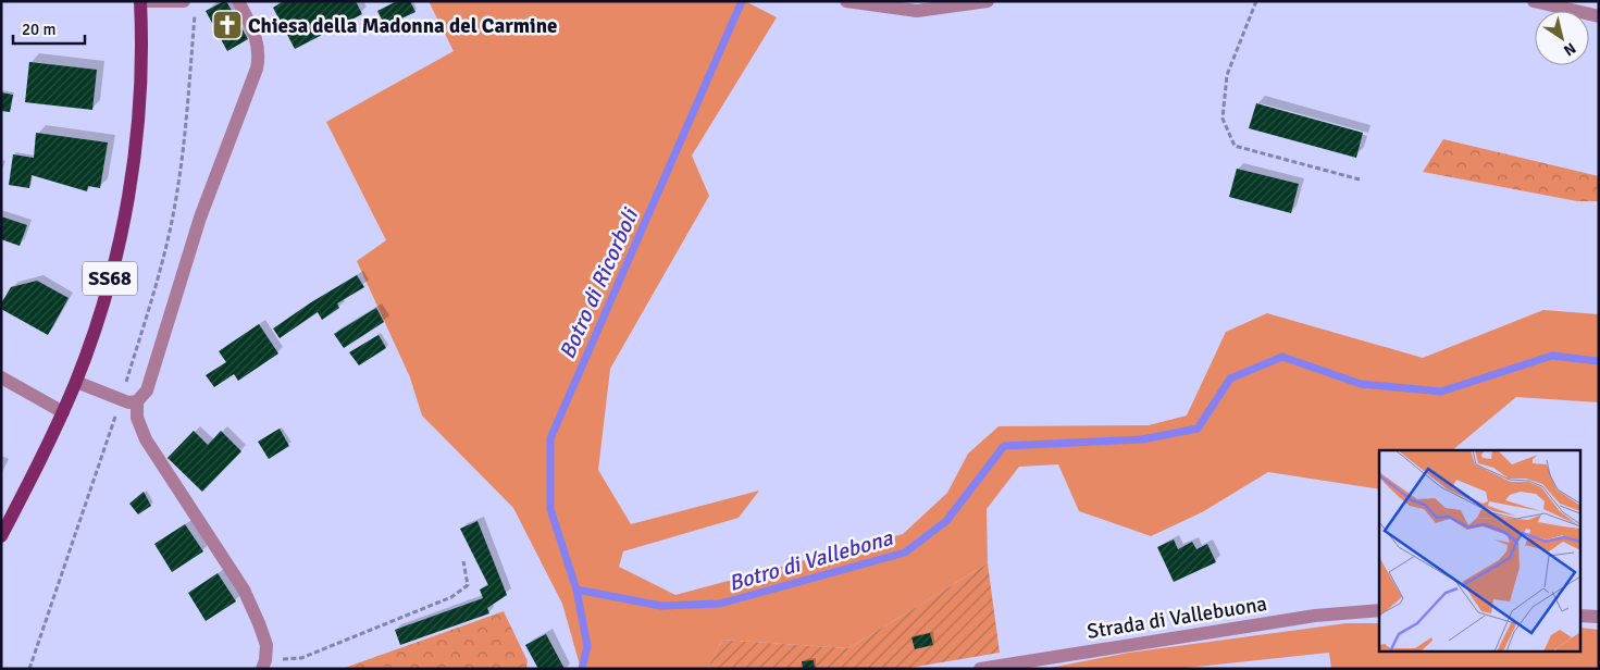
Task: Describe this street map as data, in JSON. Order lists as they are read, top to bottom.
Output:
{
  "streets": {
    "main road": ["SS68"],
    "street": ["Strada di Vallebuona"]
  },
  "water": ["Botro di Ricorboli", "Botro di Vallebona"],
  "places": {
    "church": ["Chiesa della Madonna del Carmine"]
  },
  "scale_bar": "20 m",
  "north": "bottom right"
}
